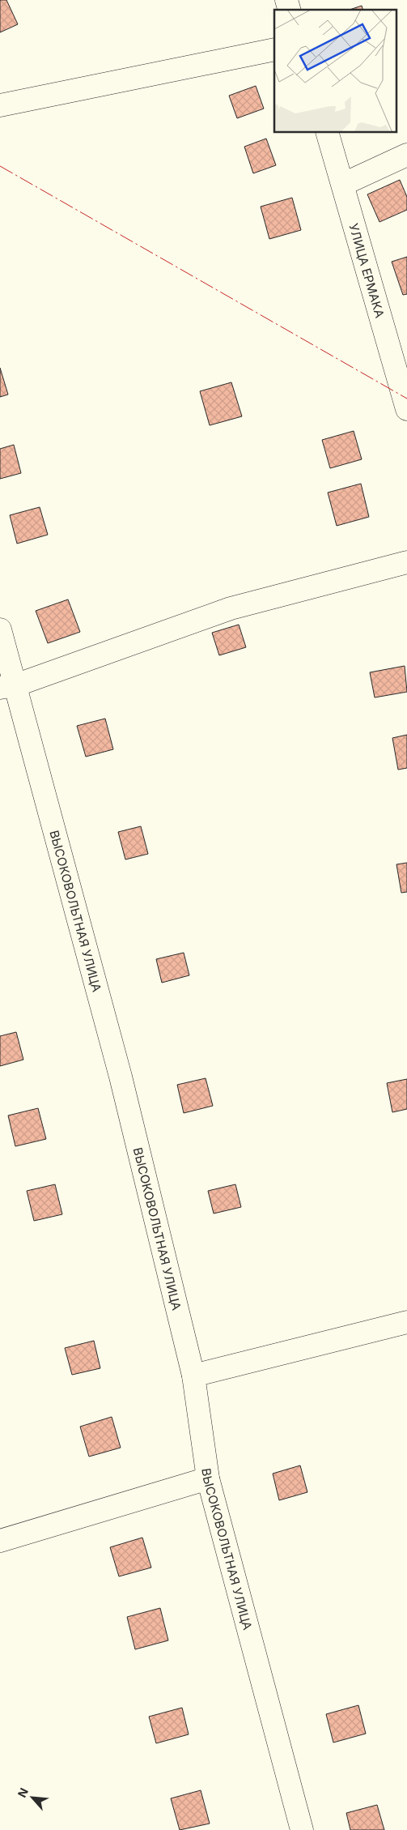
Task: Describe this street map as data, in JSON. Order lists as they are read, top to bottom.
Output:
{
  "streets": {
    "street": ["УЛИЦА ЕРМАКА", "ВЫСОКОВОЛЬТНАЯ УЛИЦА"]
  },
  "north": "top left"
}
